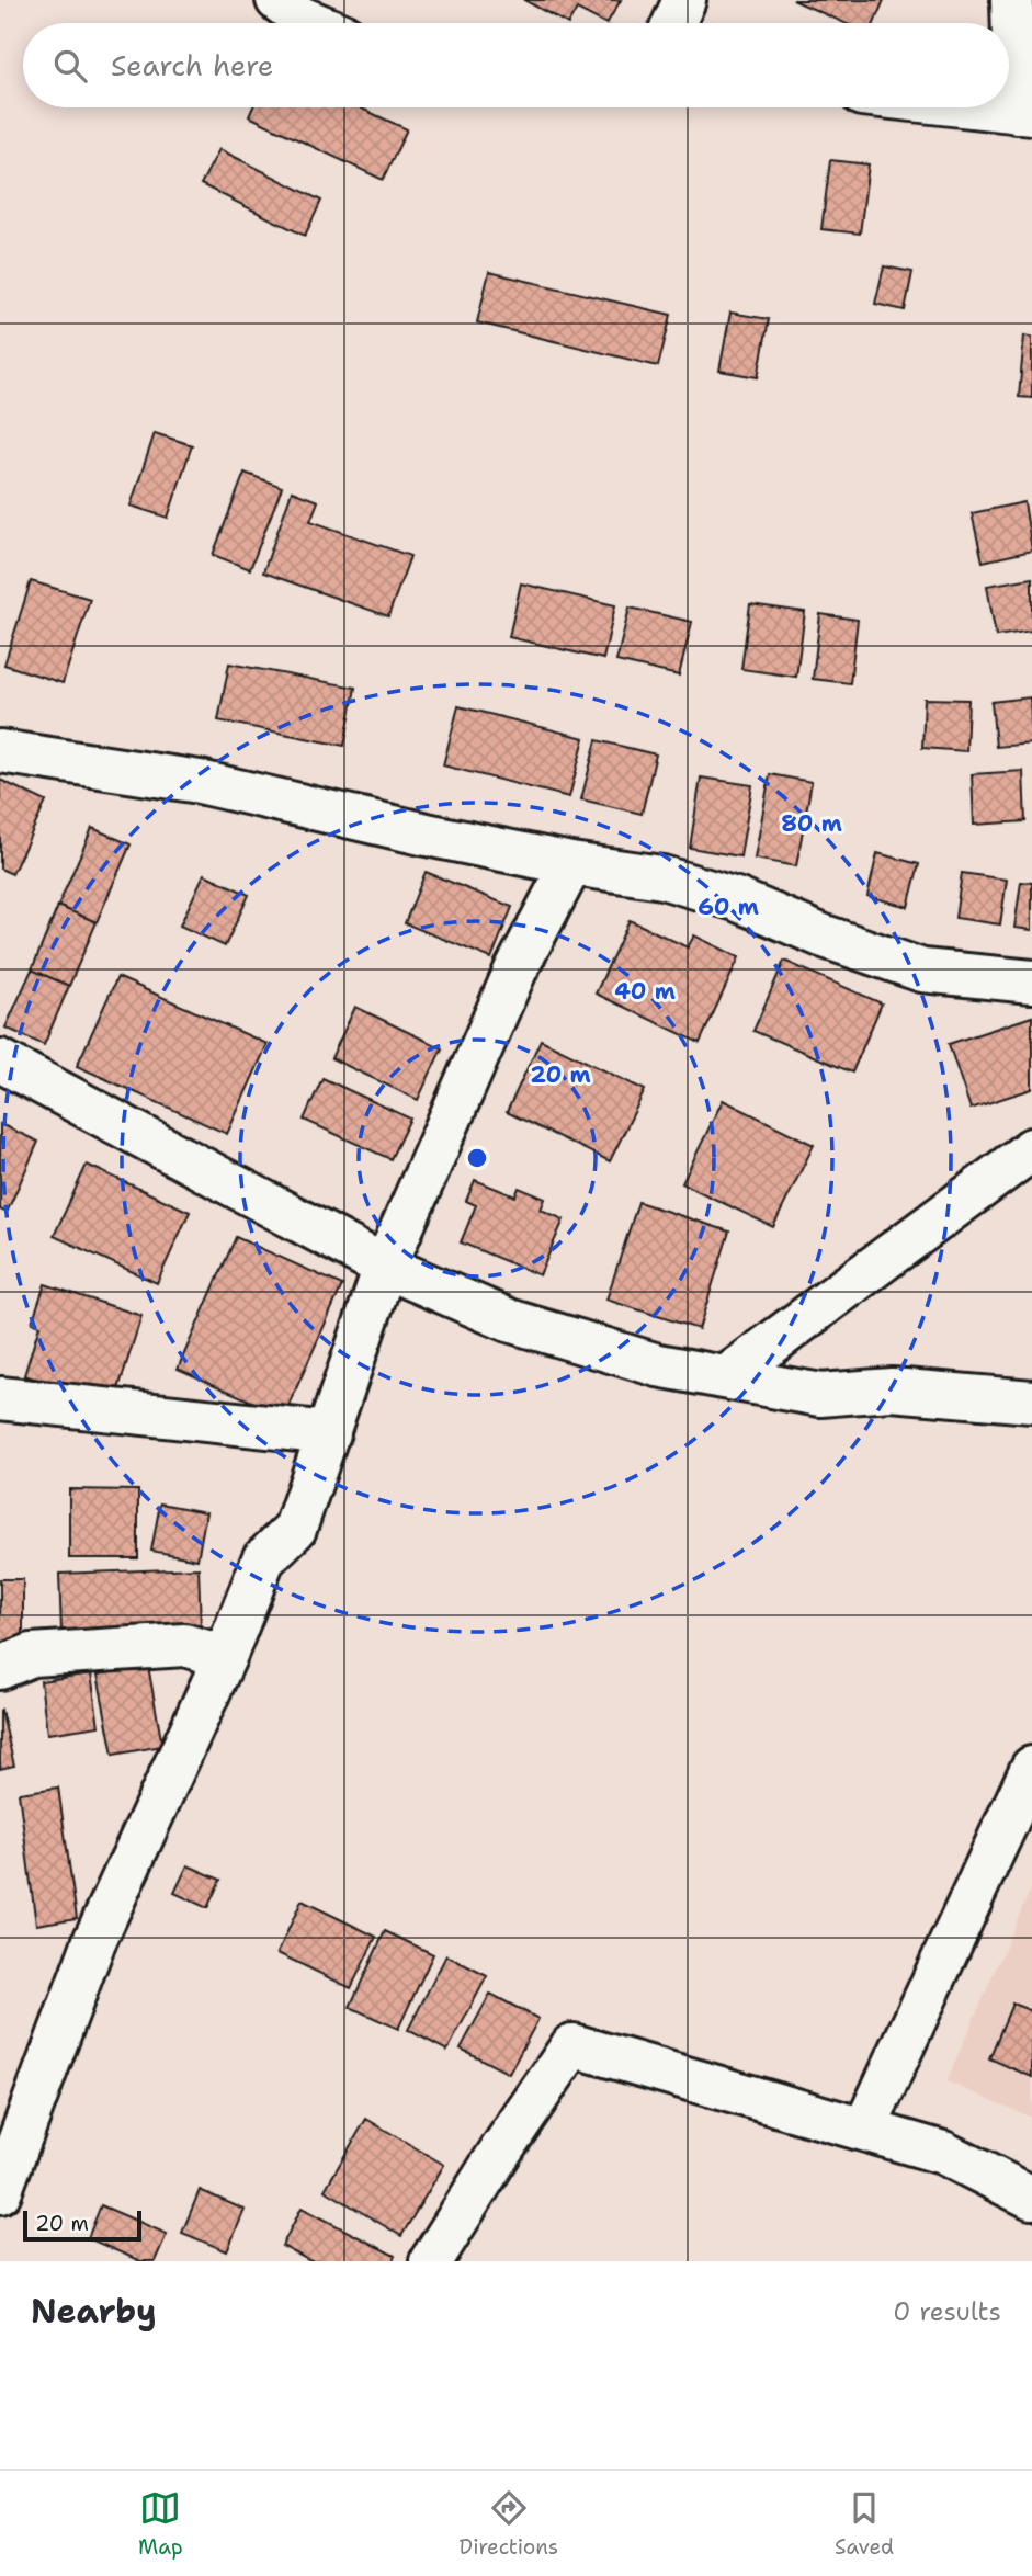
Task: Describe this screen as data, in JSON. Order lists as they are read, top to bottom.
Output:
{
  "scale_bar": "20 m",
  "page": {
    "search": "Search here",
    "scale": "20 m",
    "heading": ["Nearby", "0 results"],
    "nav": ["Map", "Directions", "Saved"]
  },
  "rings": [
    "80 m",
    "60 m",
    "40 m",
    "20 m"
  ]
}
